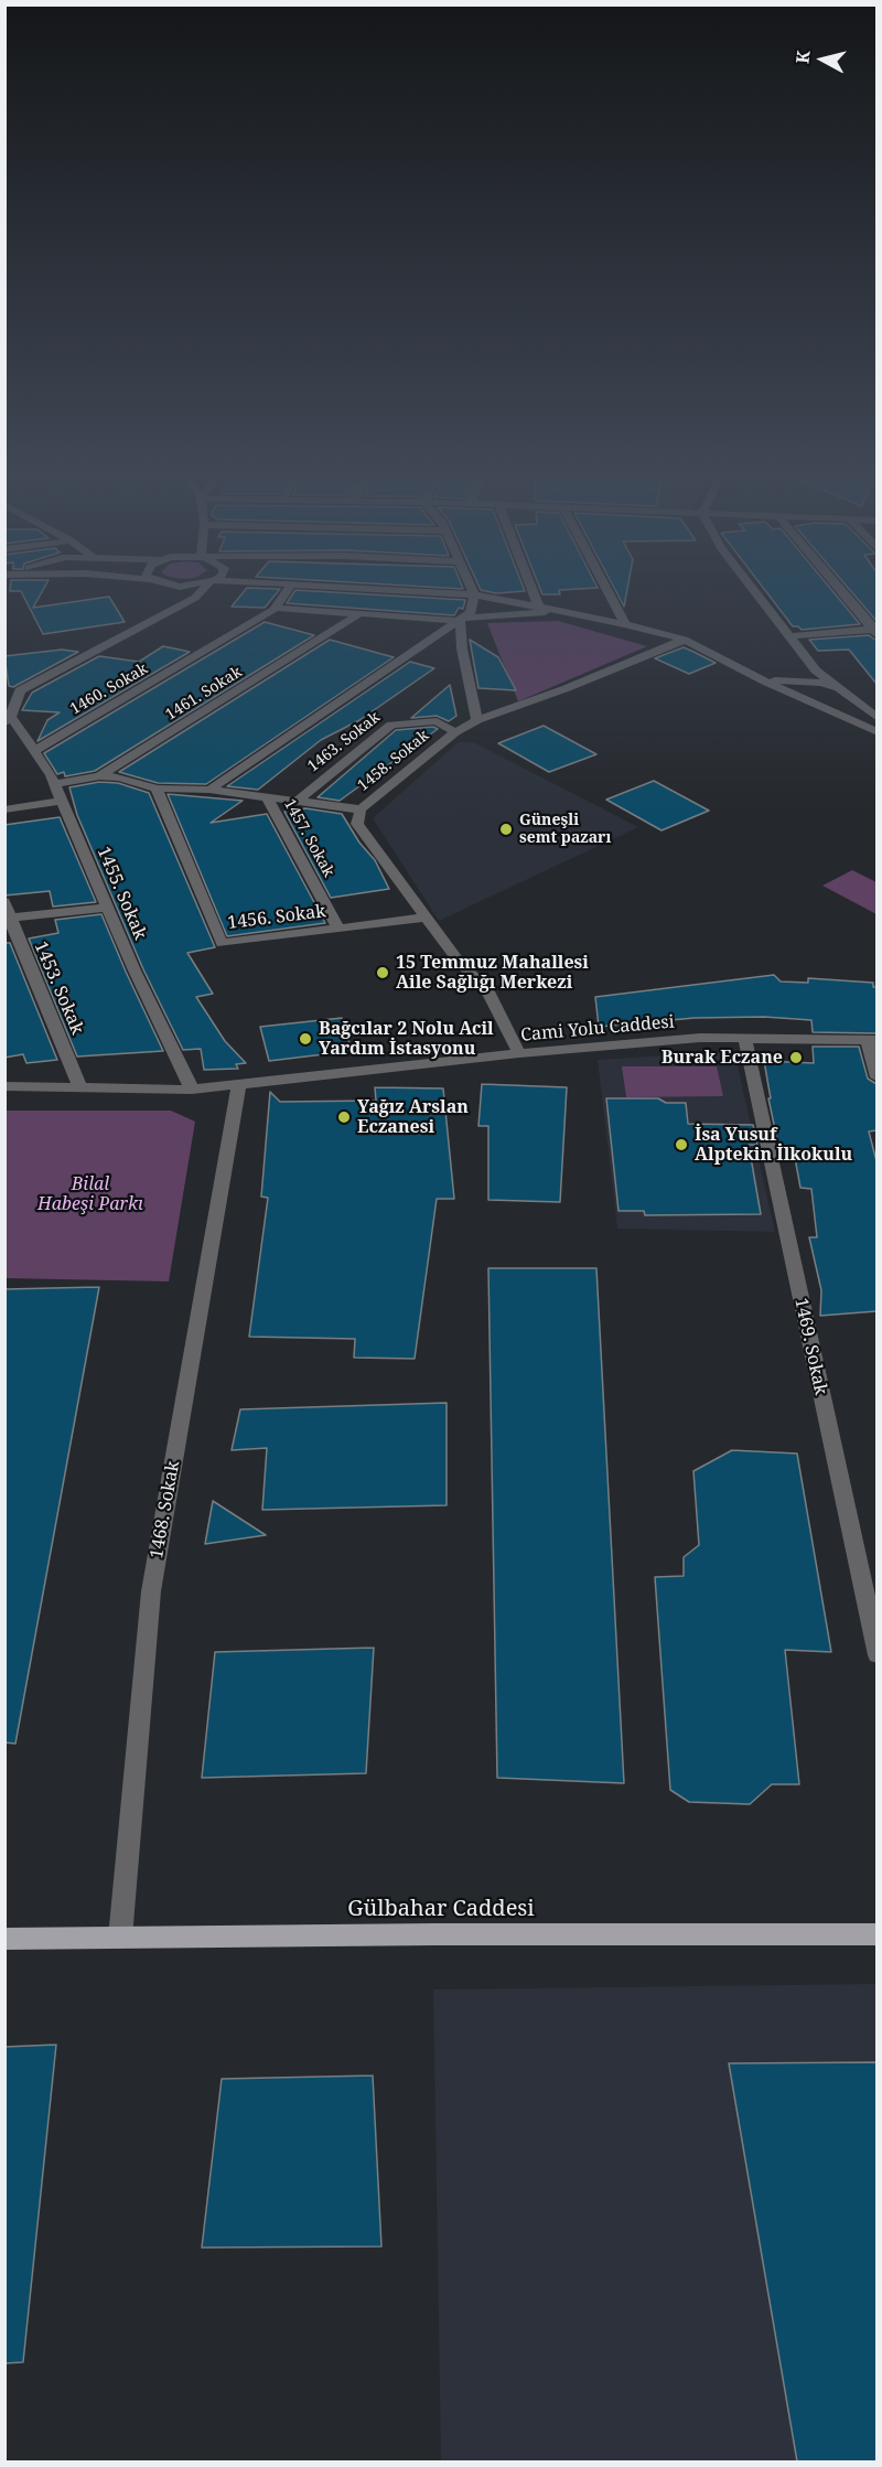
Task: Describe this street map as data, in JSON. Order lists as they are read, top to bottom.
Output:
{
  "streets": {
    "main road": ["Gülbahar Caddesi"],
    "street": [
      "1460. Sokak",
      "1461. Sokak",
      "1463. Sokak",
      "1458. Sokak",
      "1457. Sokak",
      "1455. Sokak",
      "1456. Sokak",
      "1453. Sokak",
      "Cami Yolu Caddesi",
      "1469. Sokak",
      "1468. Sokak"
    ]
  },
  "crossings": [
    ["1460. Sokak", "1455. Sokak"],
    ["1463. Sokak", "1458. Sokak"],
    ["1458. Sokak", "1456. Sokak"],
    ["1458. Sokak", "Cami Yolu Caddesi"],
    ["1457. Sokak", "1456. Sokak"],
    ["1455. Sokak", "Cami Yolu Caddesi"],
    ["1453. Sokak", "Cami Yolu Caddesi"],
    ["Cami Yolu Caddesi", "1469. Sokak"],
    ["Cami Yolu Caddesi", "1468. Sokak"],
    ["1468. Sokak", "Gülbahar Caddesi"]
  ],
  "parks": ["Bilal Habeşi Parkı"],
  "places": [
    "Güneşli semt pazarı",
    "15 Temmuz Mahallesi Aile Sağlığı Merkezi",
    "Bağcılar 2 Nolu Acil Yardım İstasyonu",
    "Burak Eczane",
    "Yağız Arslan Eczanesi",
    "İsa Yusuf Alptekin İlkokulu"
  ],
  "north": "left"
}
